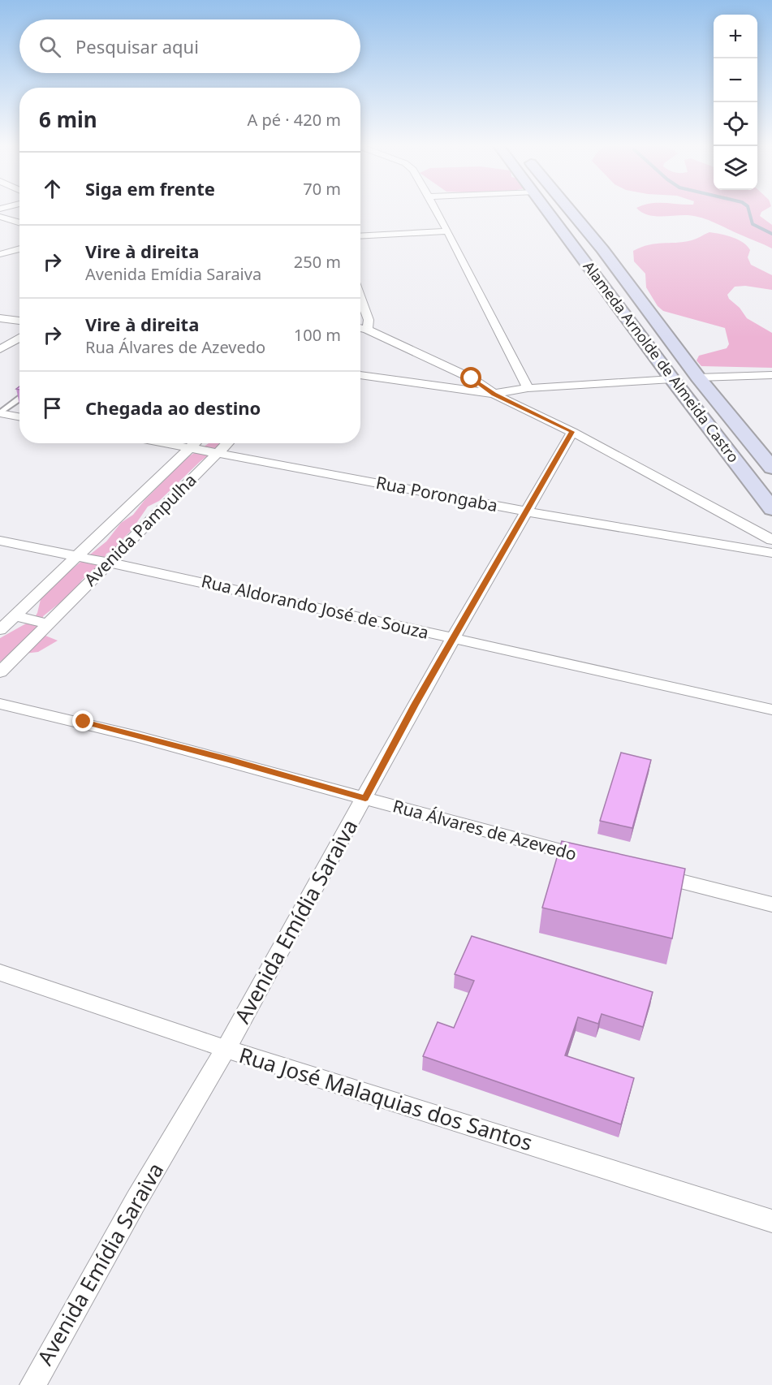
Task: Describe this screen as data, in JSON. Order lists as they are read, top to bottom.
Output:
{
  "streets": {
    "main road": ["Alameda Arnolde de Almeida Castro"],
    "street": [
      "Rua Porongaba",
      "Avenida Pampulha",
      "Rua Aldorando José de Souza",
      "Rua Álvares de Azevedo",
      "Avenida Emídia Saraiva",
      "Rua José Malaquias dos Santos"
    ]
  },
  "crossings": [
    ["Rua Porongaba", "Avenida Pampulha"],
    ["Rua Porongaba", "Avenida Emídia Saraiva"],
    ["Avenida Pampulha", "Rua Aldorando José de Souza"],
    ["Rua Aldorando José de Souza", "Avenida Emídia Saraiva"],
    ["Rua Álvares de Azevedo", "Avenida Emídia Saraiva"],
    ["Avenida Emídia Saraiva", "Rua José Malaquias dos Santos"]
  ],
  "page": {
    "map_buttons": ["+", "−"],
    "search": "Pesquisar aqui",
    "heading": ["6 min", "A pé · 420 m"],
    "list": [
      ["Siga em frente", "70 m"],
      ["Vire à direita", "Avenida Emídia Saraiva", "250 m"],
      ["Vire à direita", "Rua Álvares de Azevedo", "100 m"],
      "Chegada ao destino"
    ]
  }
}
